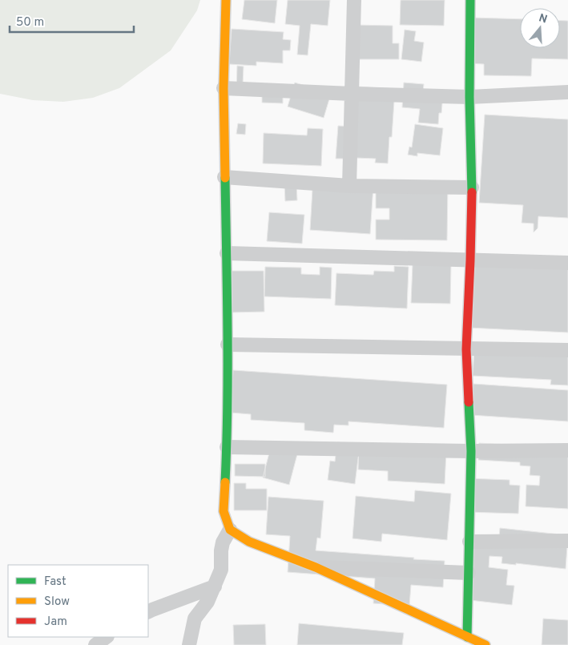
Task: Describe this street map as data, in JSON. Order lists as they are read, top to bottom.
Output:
{
  "legend": ["Fast", "Slow", "Jam"],
  "scale_bar": "50 m",
  "north": "top"
}
